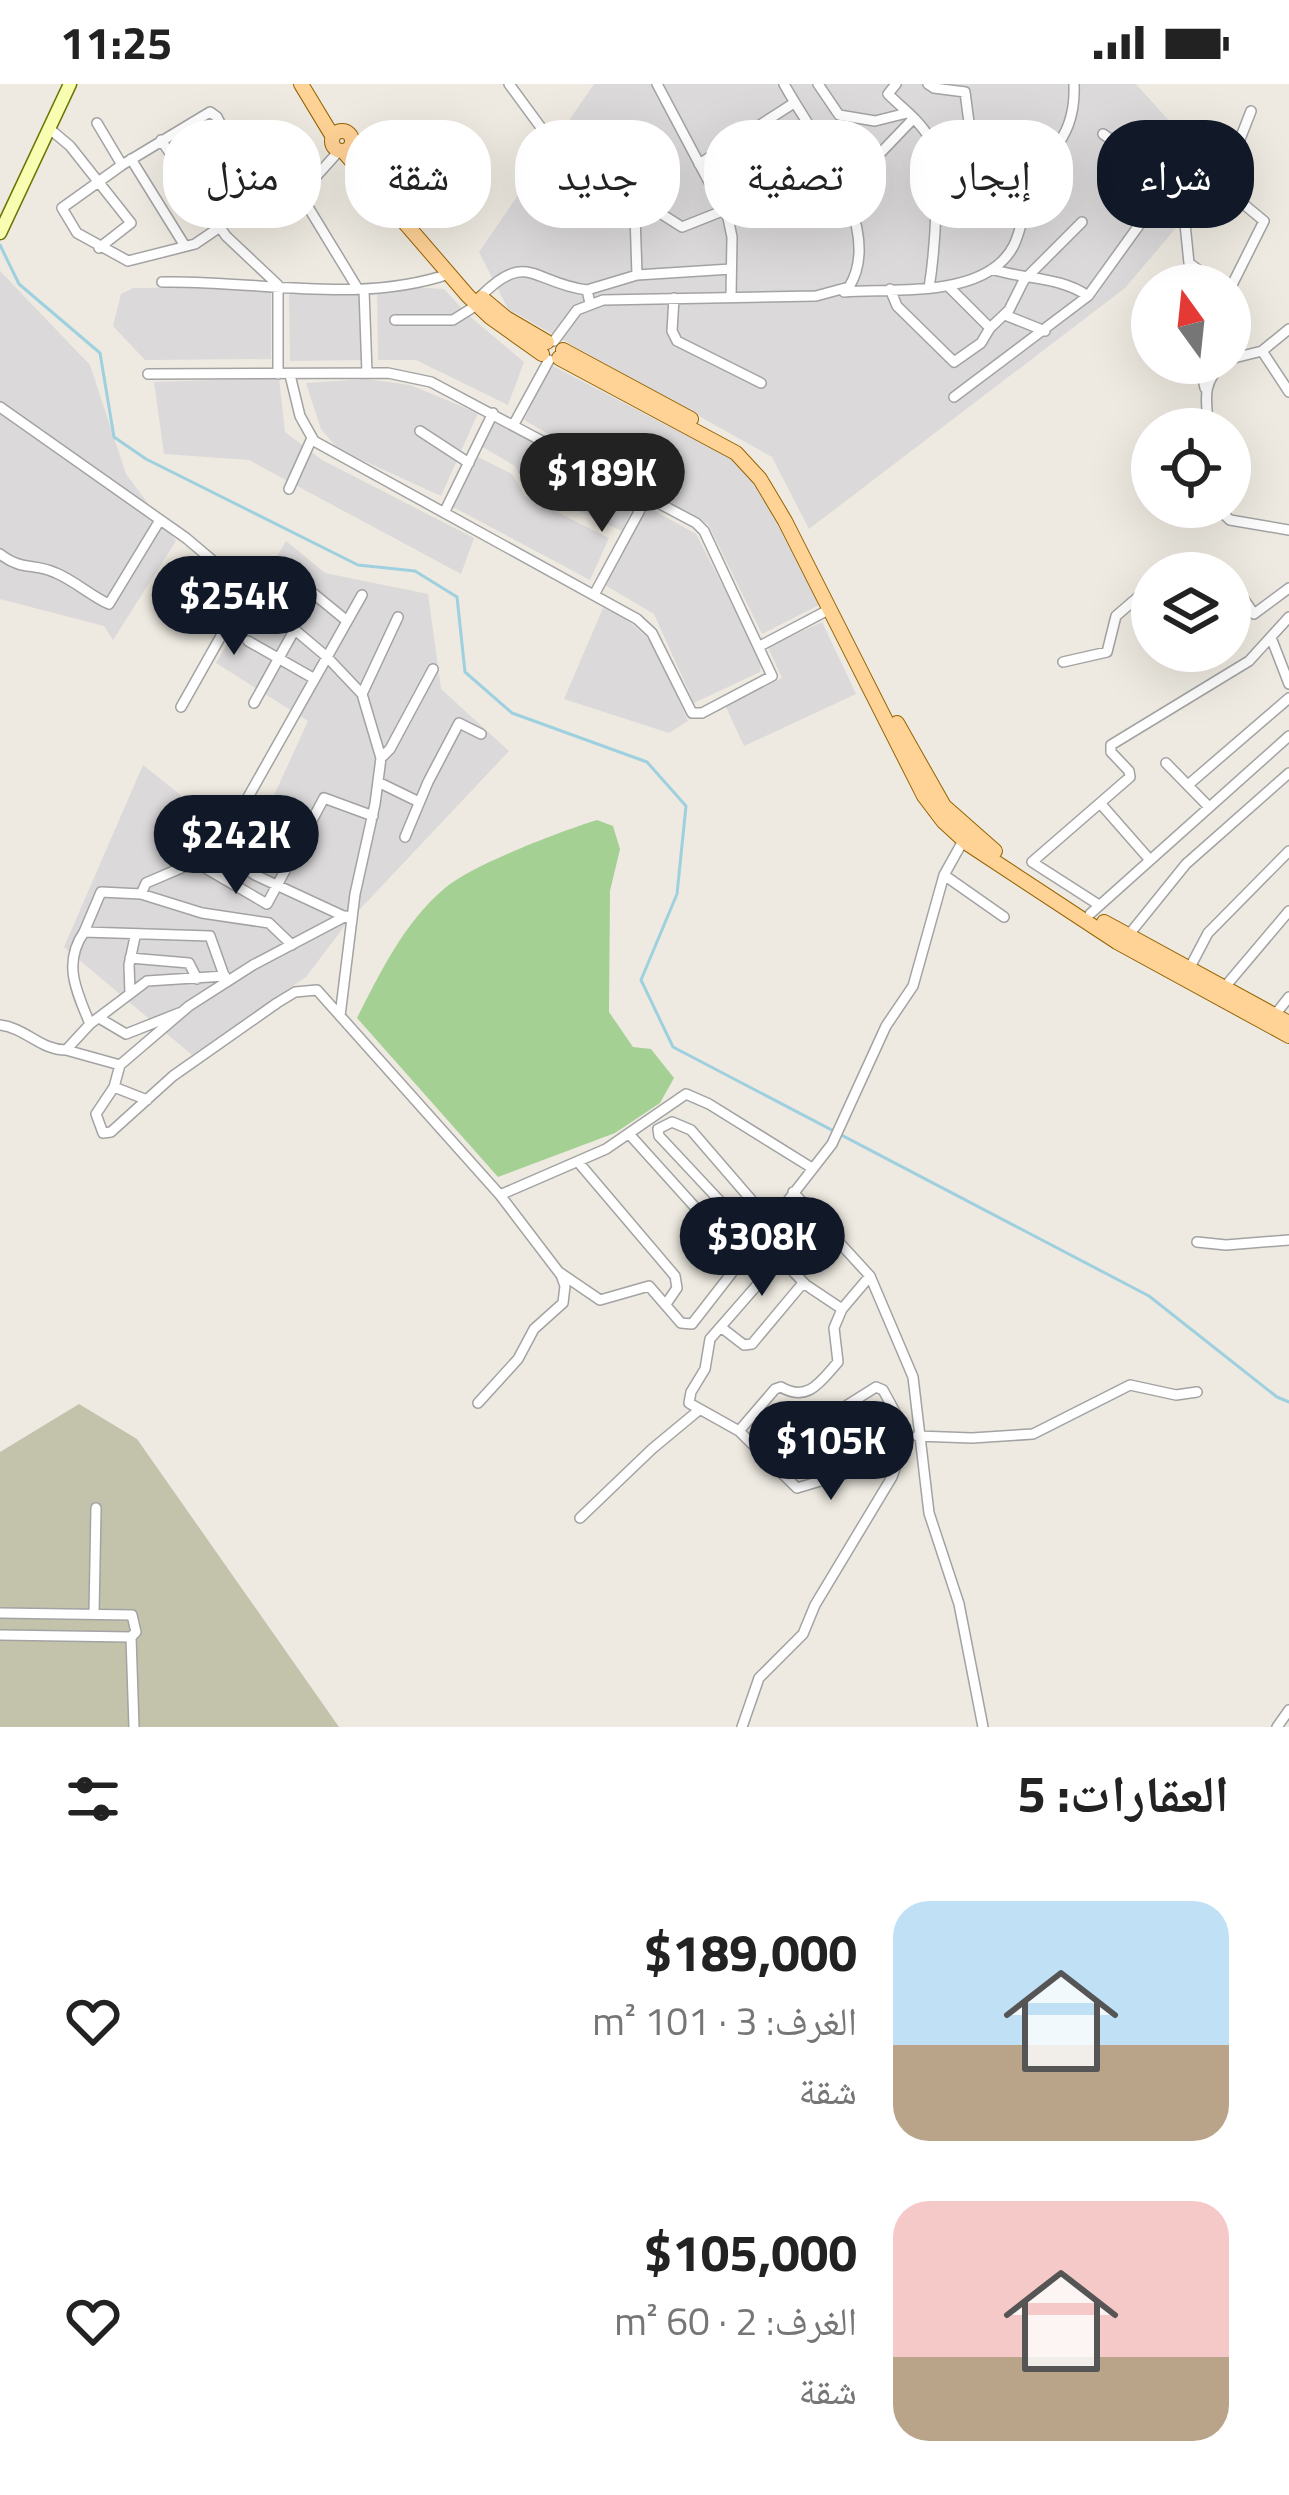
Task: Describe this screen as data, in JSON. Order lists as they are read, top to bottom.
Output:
{
  "north": "top",
  "page": {
    "status": "11:25",
    "chip": [
      "شراء",
      "إيجار",
      "تصفية",
      "جديد",
      "شقة",
      "منزل"
    ],
    "price": [
      "$189K",
      "$254K",
      "$242K",
      "$308K",
      "$105K"
    ],
    "heading": "العقارات: 5",
    "list": [
      {
        "name": "$189,000",
        "note": "الغرف: 3 · 101 m² · شقة"
      },
      {
        "name": "$105,000",
        "note": "الغرف: 2 · 60 m² · شقة"
      }
    ]
  }
}
